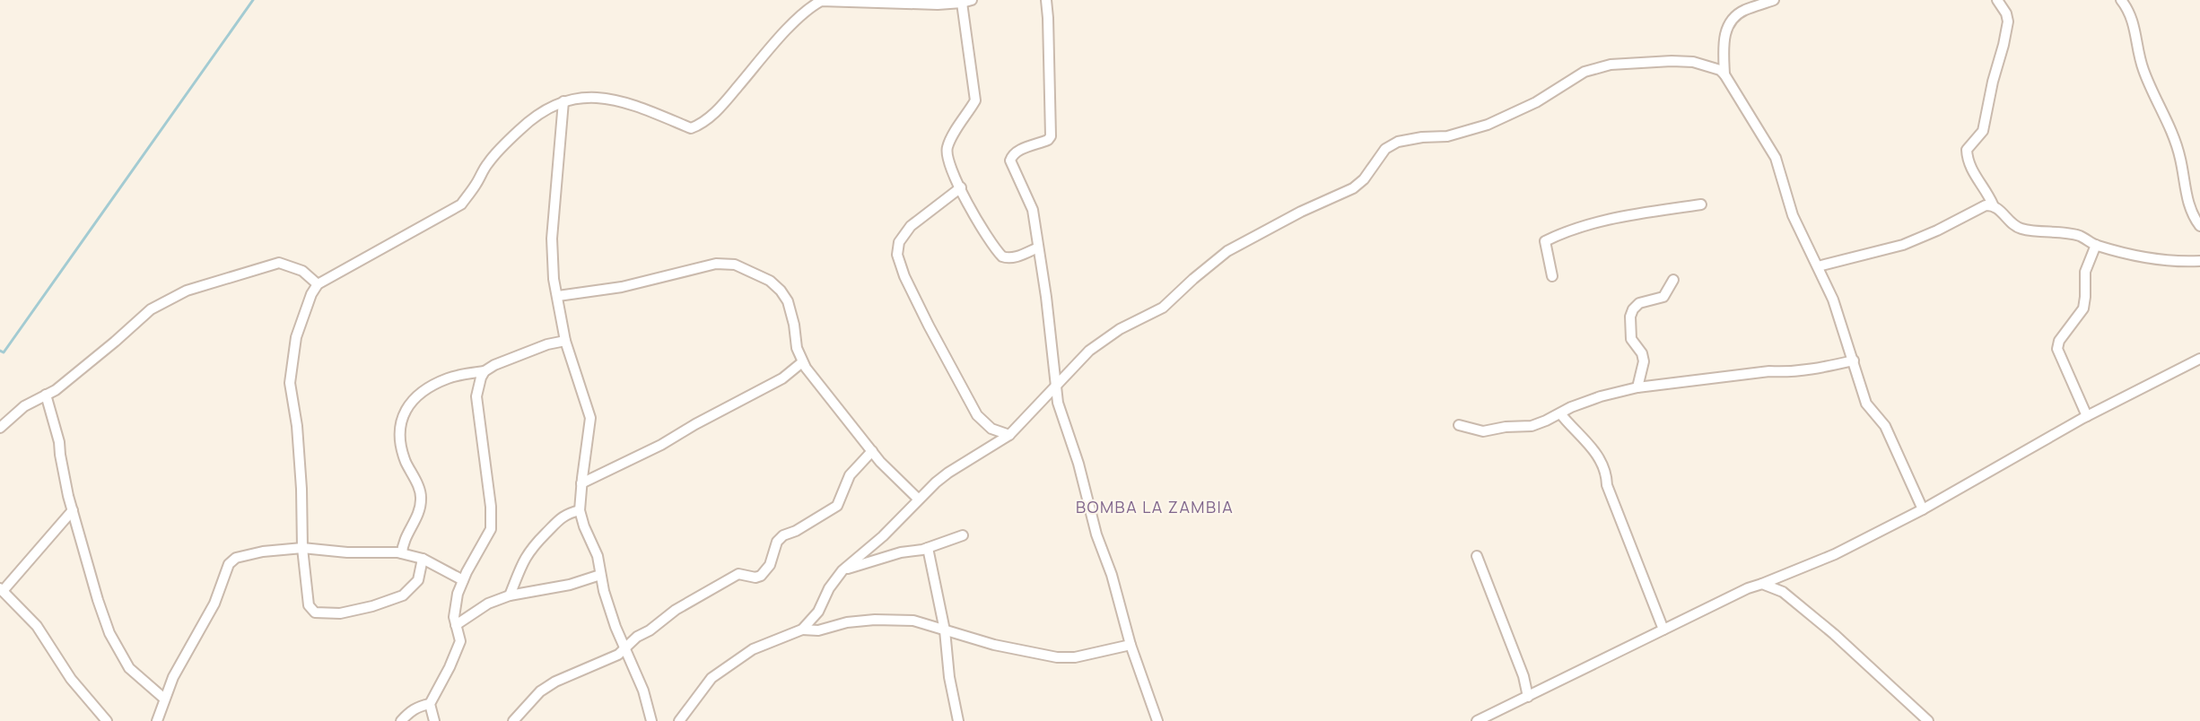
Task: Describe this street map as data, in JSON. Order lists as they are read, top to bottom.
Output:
{
  "districts": ["BOMBA LA ZAMBIA"]
}
